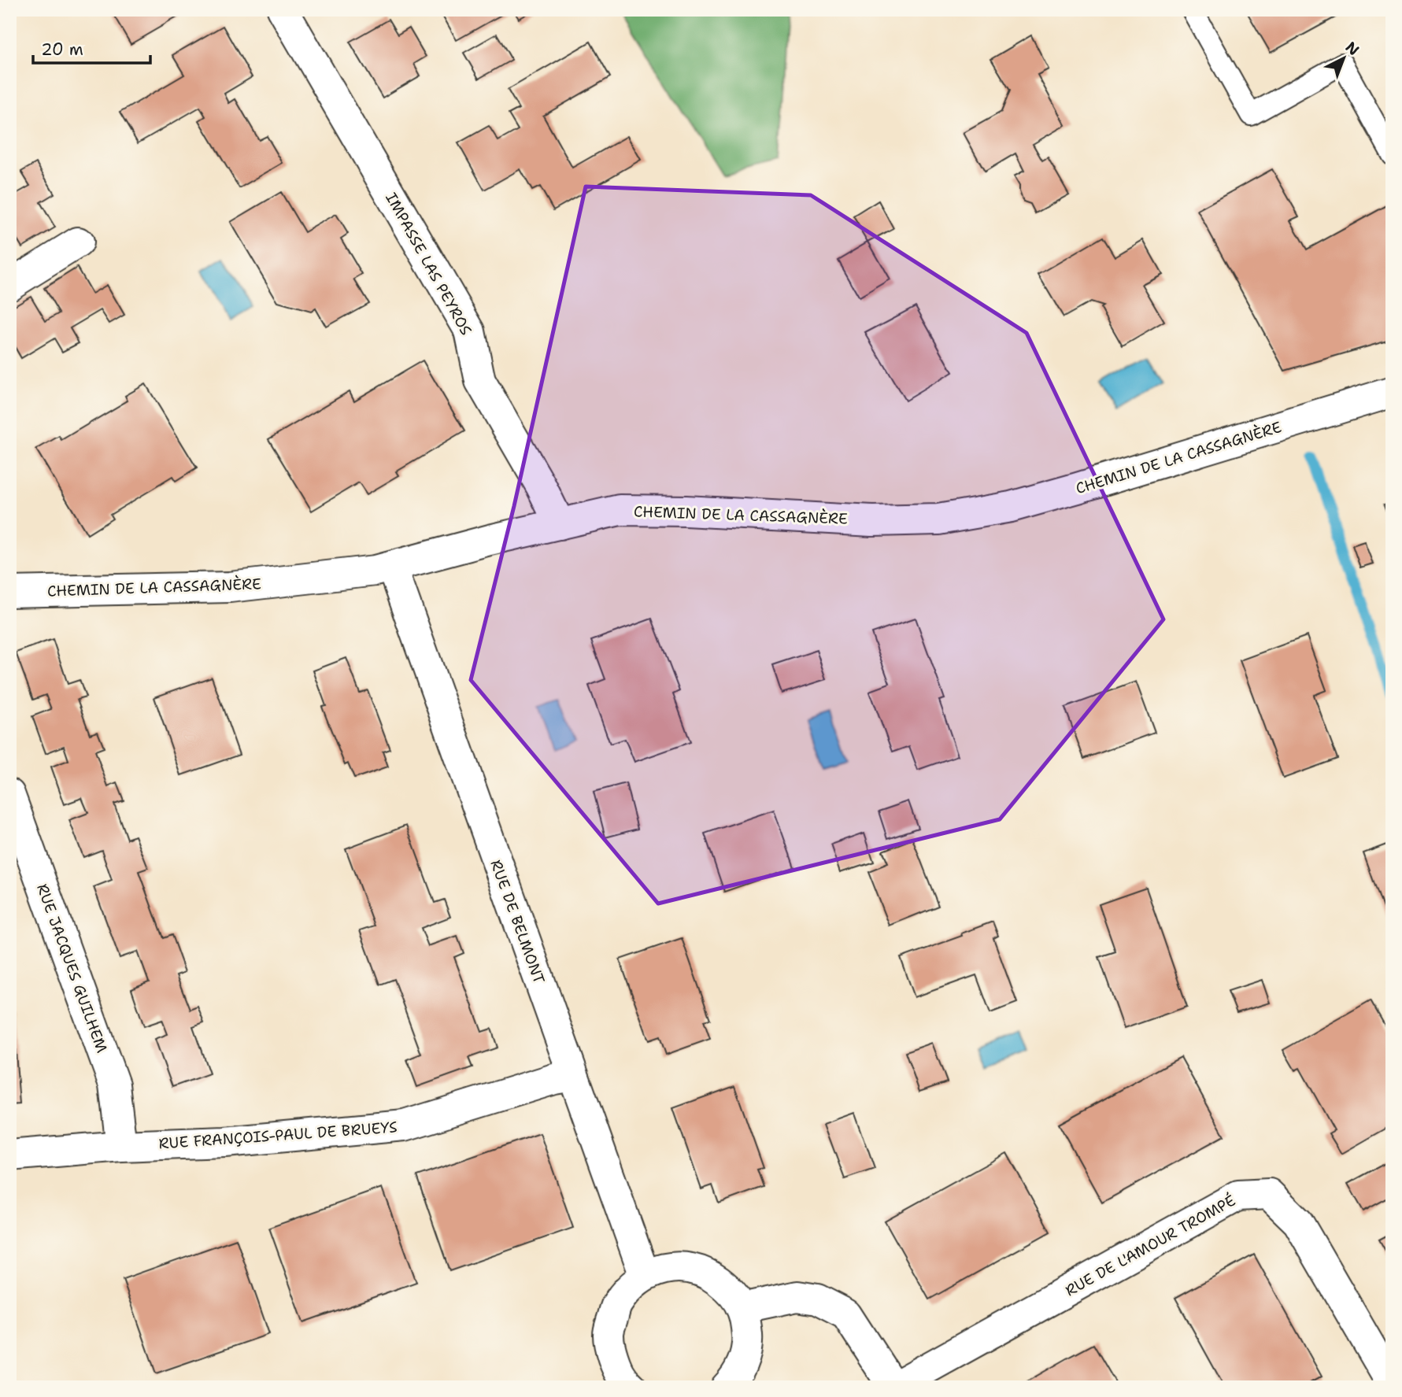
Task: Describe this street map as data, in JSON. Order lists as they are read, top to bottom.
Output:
{
  "streets": {
    "street": [
      "IMPASSE LAS PEYROS",
      "CHEMIN DE LA CASSAGNÈRE",
      "RUE DE BELMONT",
      "RUE JACQUES GUILHEM",
      "RUE FRANÇOIS-PAUL DE BRUEYS",
      "RUE DE L'AMOUR TROMPÉ"
    ]
  },
  "crossings": [
    ["IMPASSE LAS PEYROS", "CHEMIN DE LA CASSAGNÈRE"],
    ["CHEMIN DE LA CASSAGNÈRE", "RUE DE BELMONT"],
    ["RUE DE BELMONT", "RUE FRANÇOIS-PAUL DE BRUEYS"],
    ["RUE JACQUES GUILHEM", "RUE FRANÇOIS-PAUL DE BRUEYS"]
  ],
  "scale_bar": "20 m",
  "north": "top right"
}
